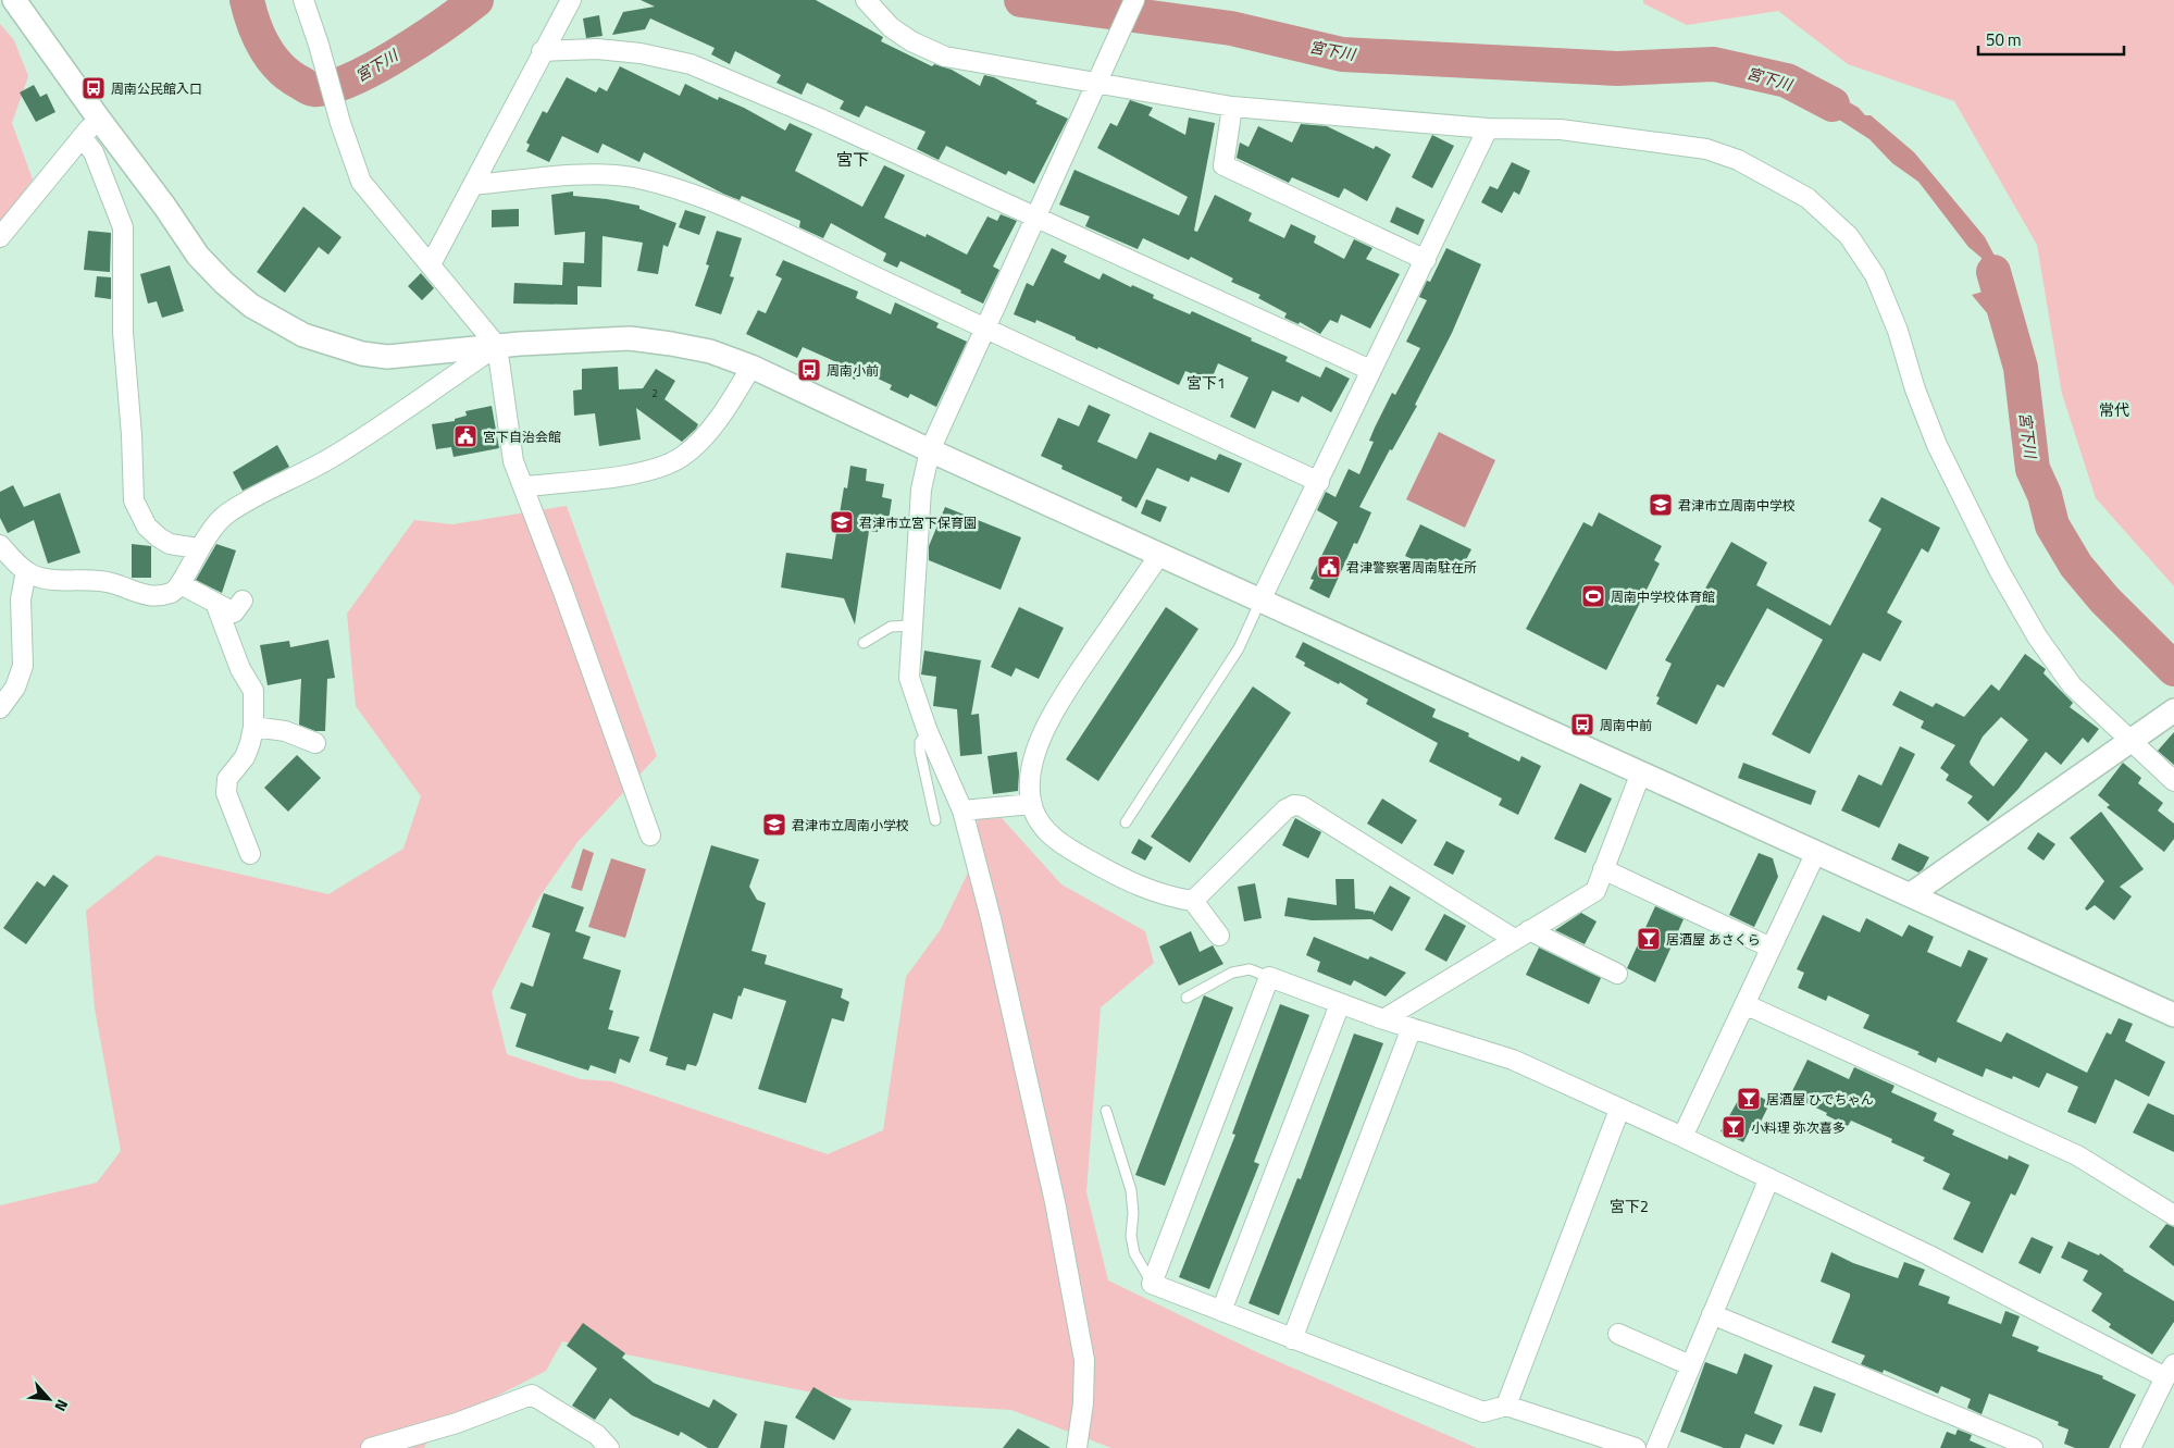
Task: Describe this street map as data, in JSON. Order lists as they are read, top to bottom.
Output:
{
  "districts": [
    "宮下",
    "宮下1",
    "常代",
    "宮下2"
  ],
  "water": ["宮下川"],
  "places": {
    "bus stop": ["周南公民館入口", "周南小前", "周南中前"],
    "public building": ["宮下自治会館", "君津警察署周南駐在所"],
    "school or university": ["君津市立周南中学校", "君津市立宮下保育園", "君津市立周南小学校"],
    "sports": ["周南中学校体育館"],
    "bar": ["居酒屋 あさくら", "居酒屋 ひでちゃん", "小料理 弥次喜多"]
  },
  "house_numbers": ["2"],
  "scale_bar": "50 m",
  "north": "bottom right"
}
